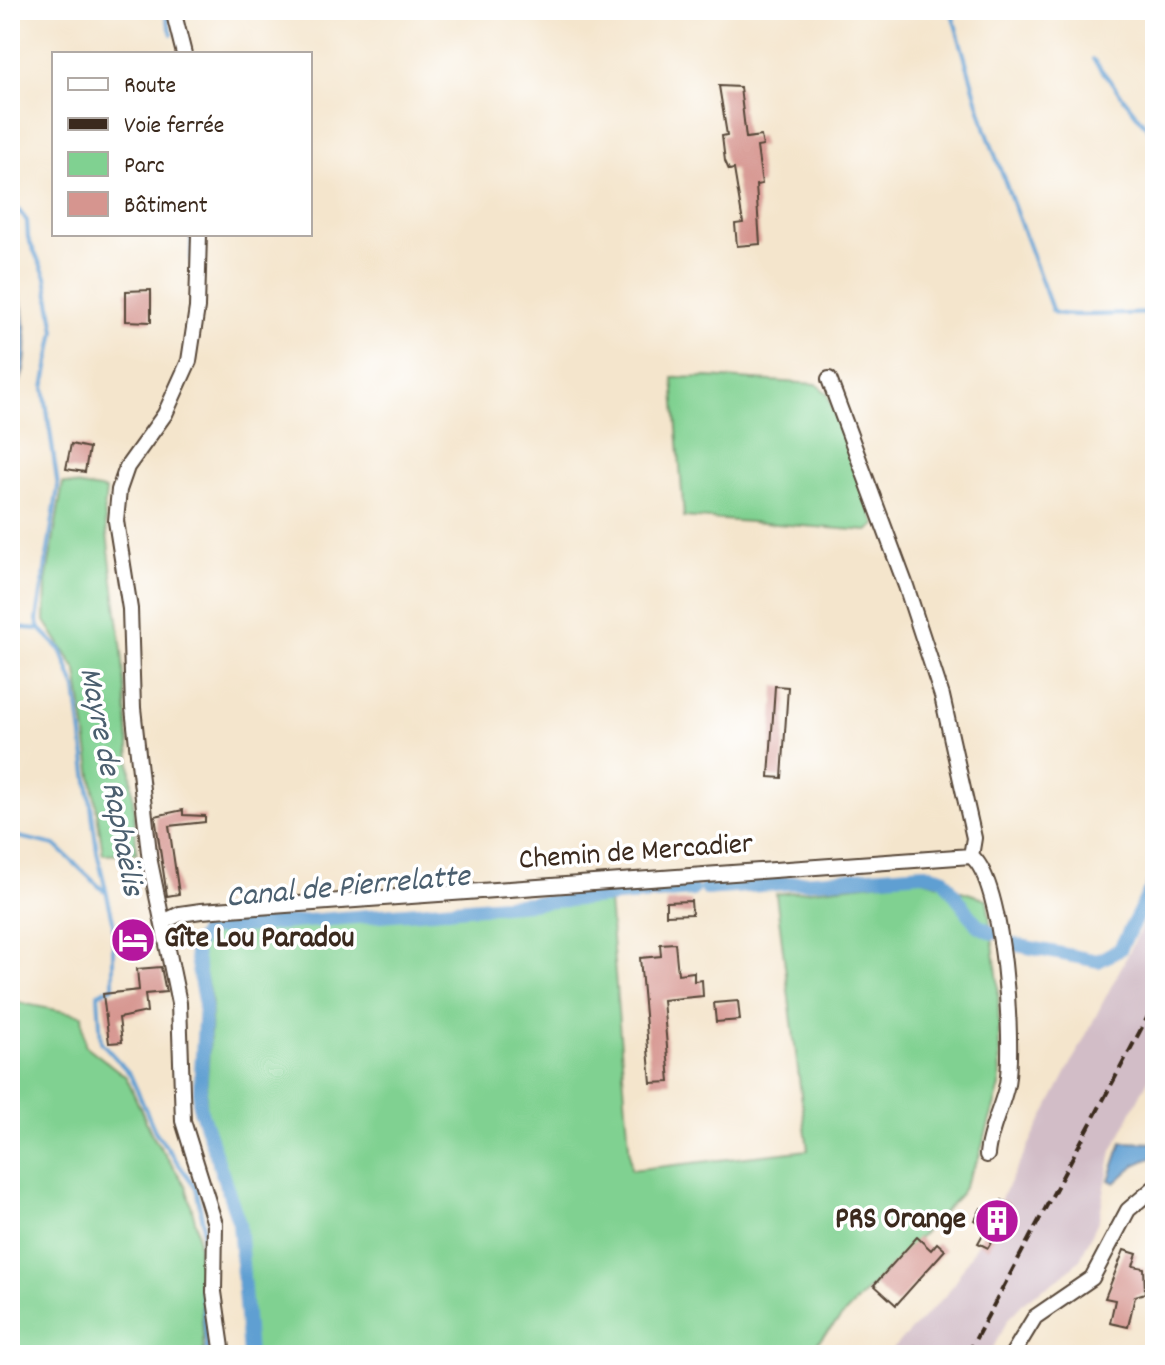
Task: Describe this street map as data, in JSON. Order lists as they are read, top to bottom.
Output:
{
  "streets": {
    "street": ["Chemin de Mercadier"]
  },
  "water": ["Mayre de Raphaëlis", "Canal de Pierrelatte"],
  "places": {
    "hotel": ["Gîte Lou Paradou"],
    "building": ["PRS Orange"]
  },
  "legend": [
    "Route",
    "Voie ferrée",
    "Parc",
    "Bâtiment"
  ]
}
